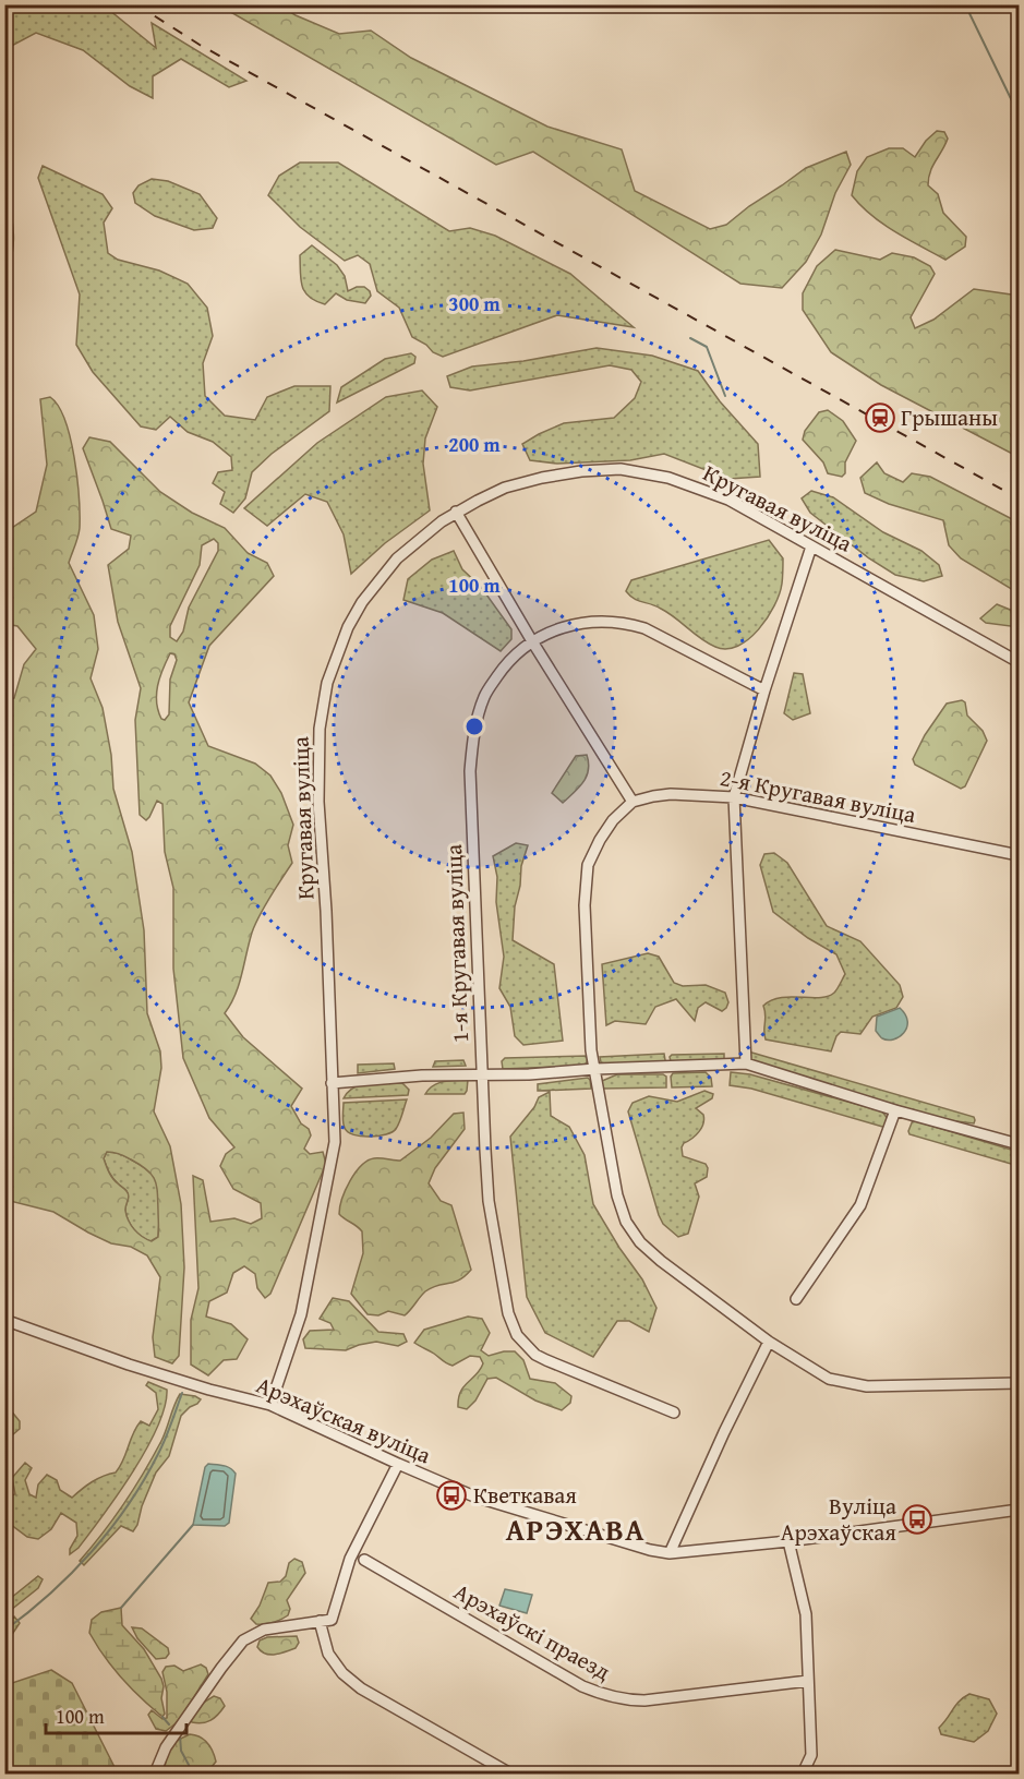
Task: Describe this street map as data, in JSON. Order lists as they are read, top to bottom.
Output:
{
  "streets": {
    "street": [
      "Кругавая вуліца",
      "2-я Кругавая вуліца",
      "1-я Кругавая вуліца",
      "Арэхаўская вуліца",
      "Арэхаўскі праезд"
    ]
  },
  "crossings": [
    ["Кругавая вуліца", "Арэхаўская вуліца"]
  ],
  "districts": ["АРЭХАВА"],
  "places": {
    "station": ["Грышаны"],
    "bus stop": ["Кветкавая", "Вуліца Арэхаўская"]
  },
  "scale_bar": "100 m",
  "rings": ["300 m", "200 m", "100 m"]
}
